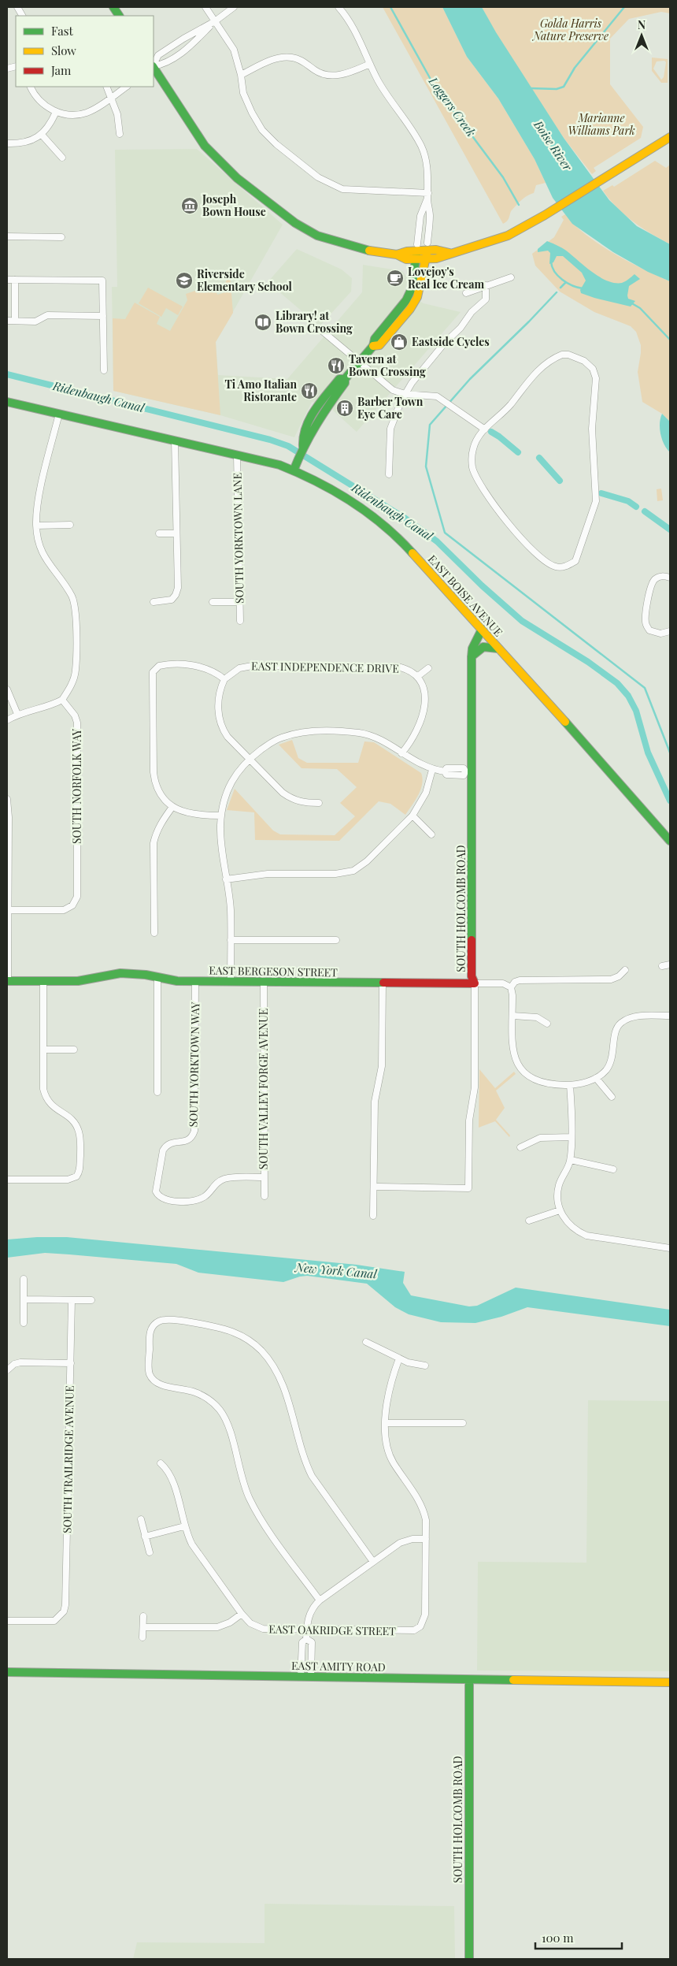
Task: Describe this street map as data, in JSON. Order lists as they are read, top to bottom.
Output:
{
  "streets": {
    "street": [
      "SOUTH YORKTOWN LANE",
      "EAST BOISE AVENUE",
      "EAST INDEPENDENCE DRIVE",
      "SOUTH NORFOLK WAY",
      "SOUTH HOLCOMB ROAD",
      "EAST BERGESON STREET",
      "SOUTH YORKTOWN WAY",
      "SOUTH VALLEY FORGE AVENUE",
      "SOUTH TRAILRIDGE AVENUE",
      "EAST OAKRIDGE STREET",
      "EAST AMITY ROAD"
    ]
  },
  "crossings": [
    ["SOUTH YORKTOWN LANE", "EAST BOISE AVENUE"],
    ["EAST BOISE AVENUE", "SOUTH HOLCOMB ROAD"],
    ["SOUTH HOLCOMB ROAD", "EAST BERGESON STREET"],
    ["SOUTH HOLCOMB ROAD", "EAST AMITY ROAD"],
    ["EAST BERGESON STREET", "SOUTH YORKTOWN WAY"],
    ["EAST BERGESON STREET", "SOUTH VALLEY FORGE AVENUE"],
    ["SOUTH YORKTOWN WAY", "SOUTH VALLEY FORGE AVENUE"]
  ],
  "water": [
    "Loggers Creek",
    "Boise River",
    "Ridenbaugh Canal",
    "New York Canal"
  ],
  "parks": ["Golda Harris Nature Preserve", "Marianne Williams Park"],
  "places": {
    "museum": ["Joseph Bown House"],
    "cafe": ["Lovejoy's Real Ice Cream"],
    "school or university": ["Riverside Elementary School"],
    "library": ["Library! at Bown Crossing"],
    "shop": ["Eastside Cycles"],
    "restaurant": ["Tavern at Bown Crossing", "Ti Amo Italian Ristorante"],
    "building": ["Barber Town Eye Care"]
  },
  "legend": ["Fast", "Slow", "Jam"],
  "scale_bar": "100 m",
  "north": "top"
}
